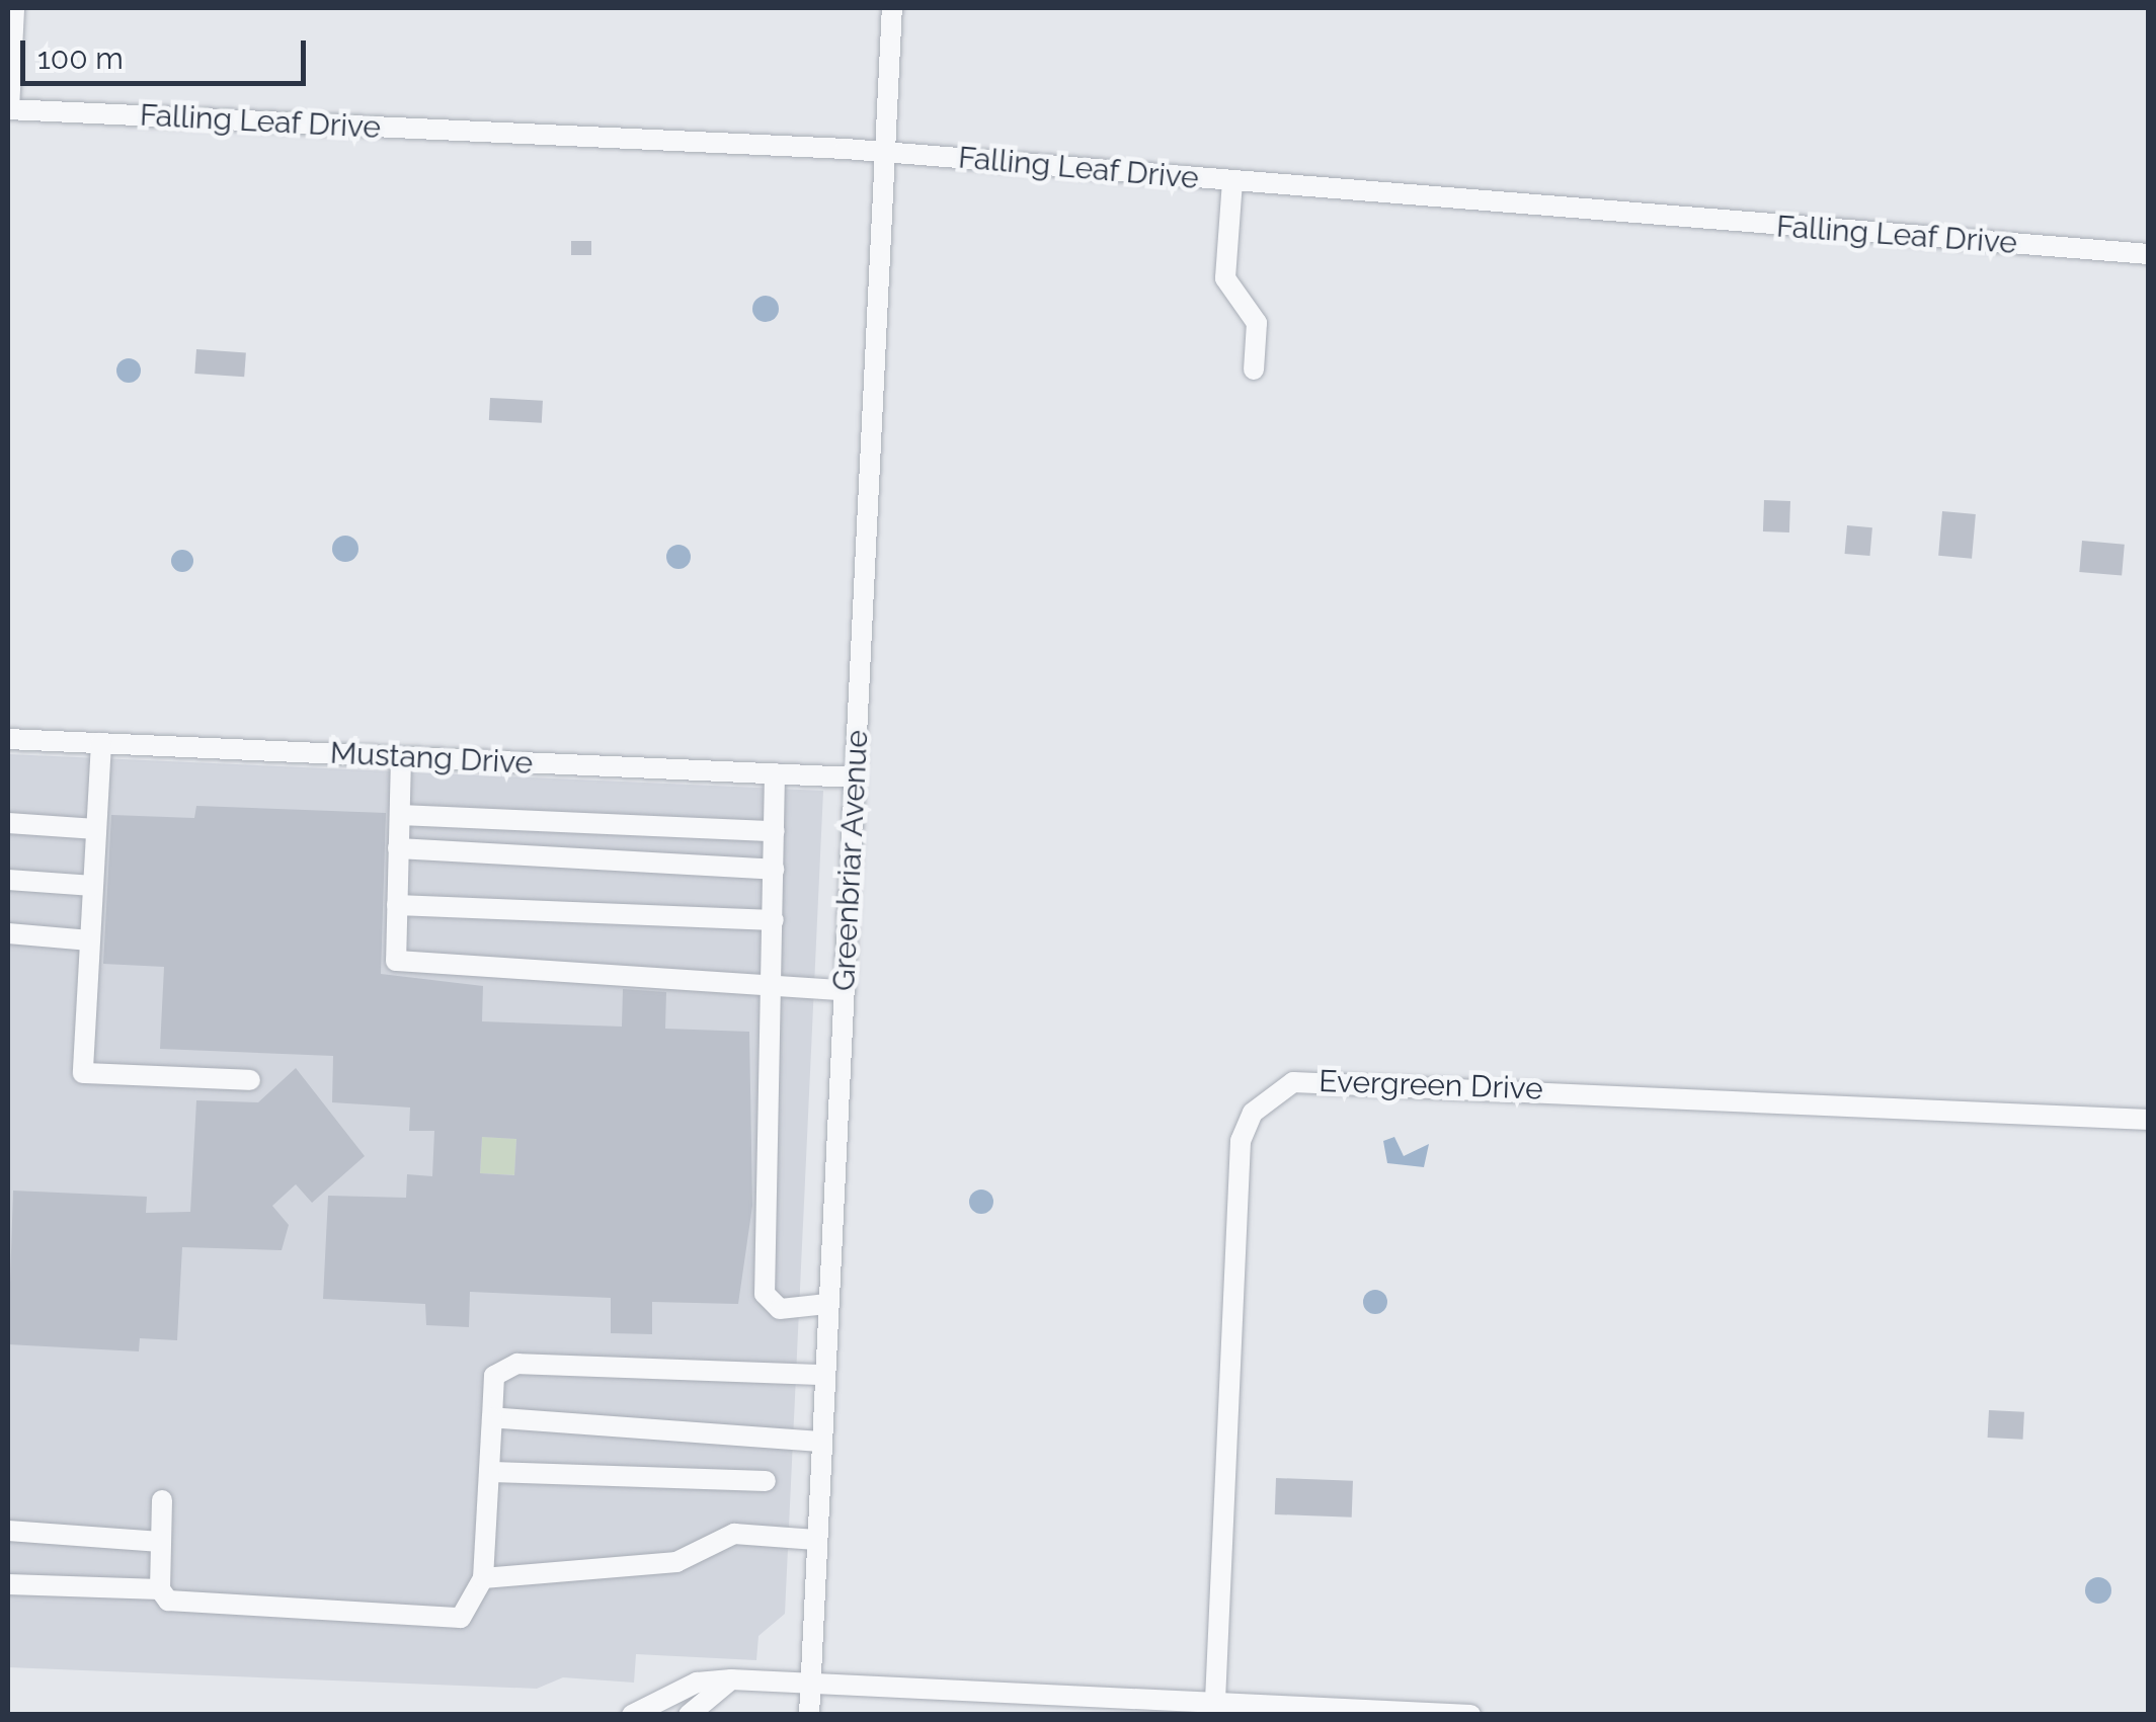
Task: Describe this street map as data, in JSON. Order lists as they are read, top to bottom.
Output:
{
  "streets": {
    "street": [
      "Falling Leaf Drive",
      "Mustang Drive",
      "Greenbriar Avenue",
      "Evergreen Drive"
    ]
  },
  "crossings": [
    ["Falling Leaf Drive", "Greenbriar Avenue"],
    ["Mustang Drive", "Greenbriar Avenue"]
  ],
  "scale_bar": "100 m"
}
